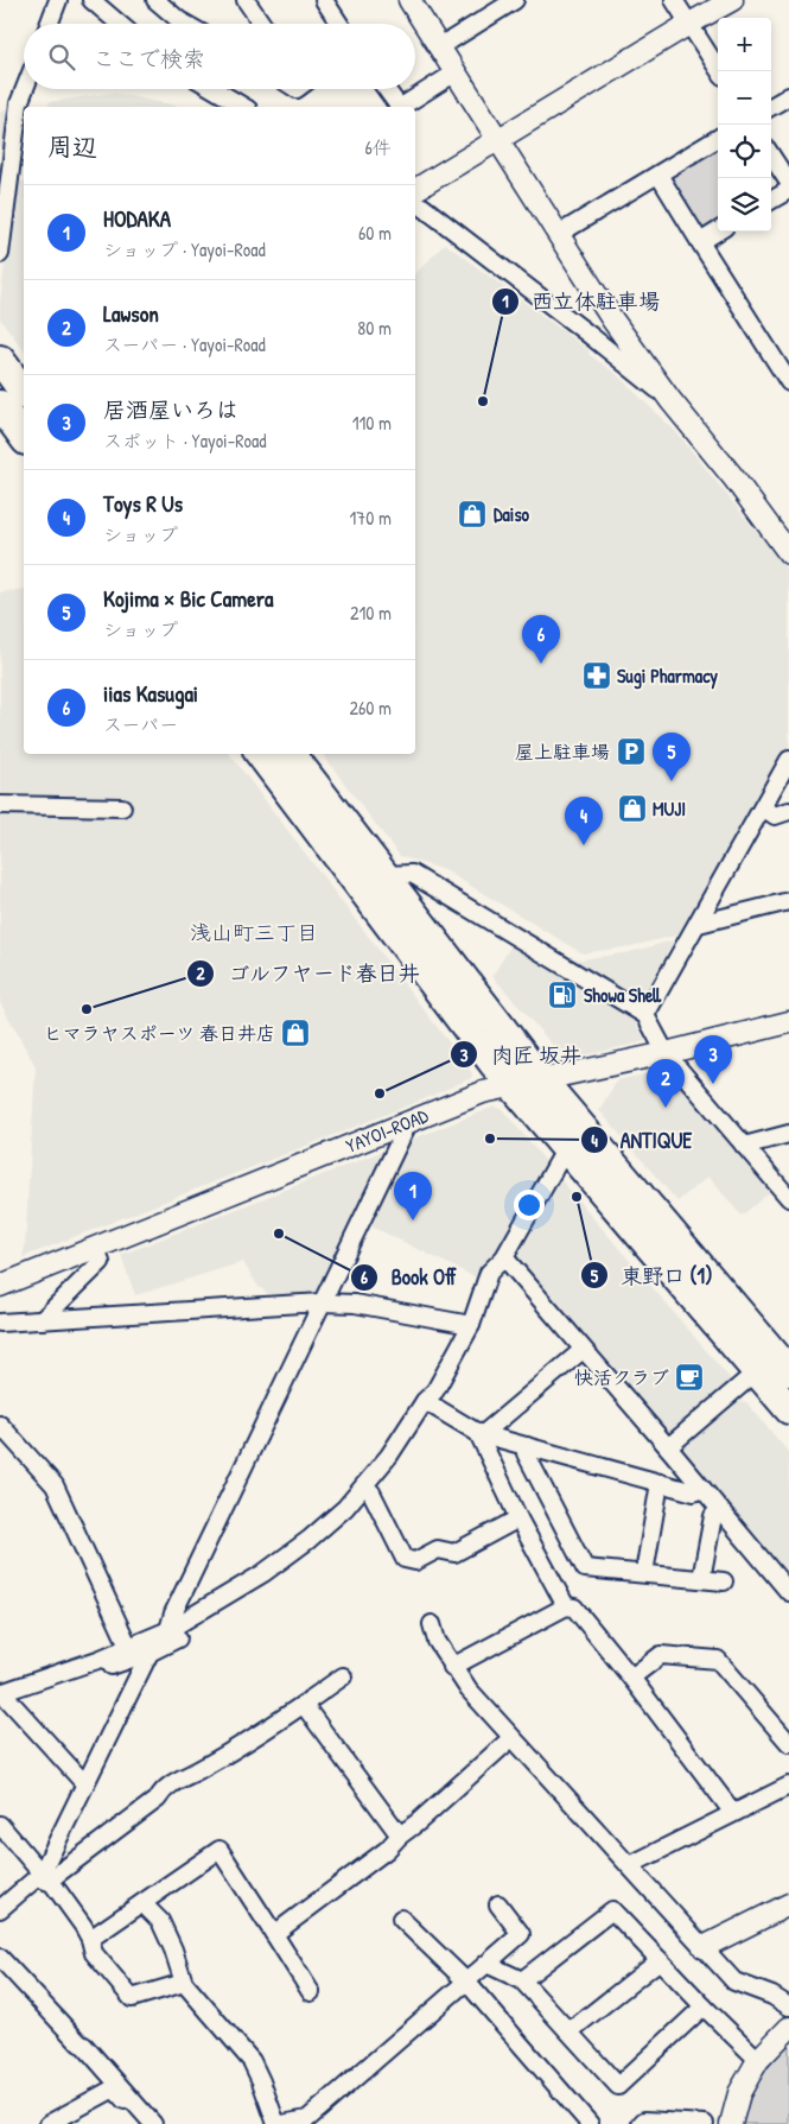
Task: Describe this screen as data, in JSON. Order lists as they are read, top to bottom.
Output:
{
  "streets": {
    "street": ["YAYOI-ROAD"]
  },
  "districts": ["浅山町三丁目"],
  "places": {
    "other": [
      "西立体駐車場",
      "ゴルフヤード春日井",
      "肉匠 坂井",
      "ANTIQUE",
      "東野口 (1)",
      "Book Off"
    ],
    "shop": ["Daiso", "MUJI", "ヒマラヤスポーツ 春日井店"],
    "pharmacy": ["Sugi Pharmacy"],
    "parking": ["屋上駐車場"],
    "fuel station": ["Showa Shell"],
    "cafe": ["快活クラブ"]
  },
  "page": {
    "map_buttons": ["+", "−"],
    "search": "ここで検索",
    "heading": ["周辺", "6件"],
    "list": [
      {
        "mark": "1",
        "name": "HODAKA",
        "note": "ショップ · Yayoi-Road",
        "value": "60 m"
      },
      {
        "mark": "2",
        "name": "Lawson",
        "note": "スーパー · Yayoi-Road",
        "value": "80 m"
      },
      {
        "mark": "3",
        "name": "居酒屋いろは",
        "note": "スポット · Yayoi-Road",
        "value": "110 m"
      },
      {
        "mark": "4",
        "name": "Toys R Us",
        "note": "ショップ",
        "value": "170 m"
      },
      {
        "mark": "5",
        "name": "Kojima × Bic Camera",
        "note": "ショップ",
        "value": "210 m"
      },
      {
        "mark": "6",
        "name": "iias Kasugai",
        "note": "スーパー",
        "value": "260 m"
      }
    ],
    "pins": [
      "6",
      "5",
      "4",
      "3",
      "2",
      "1"
    ]
  }
}
